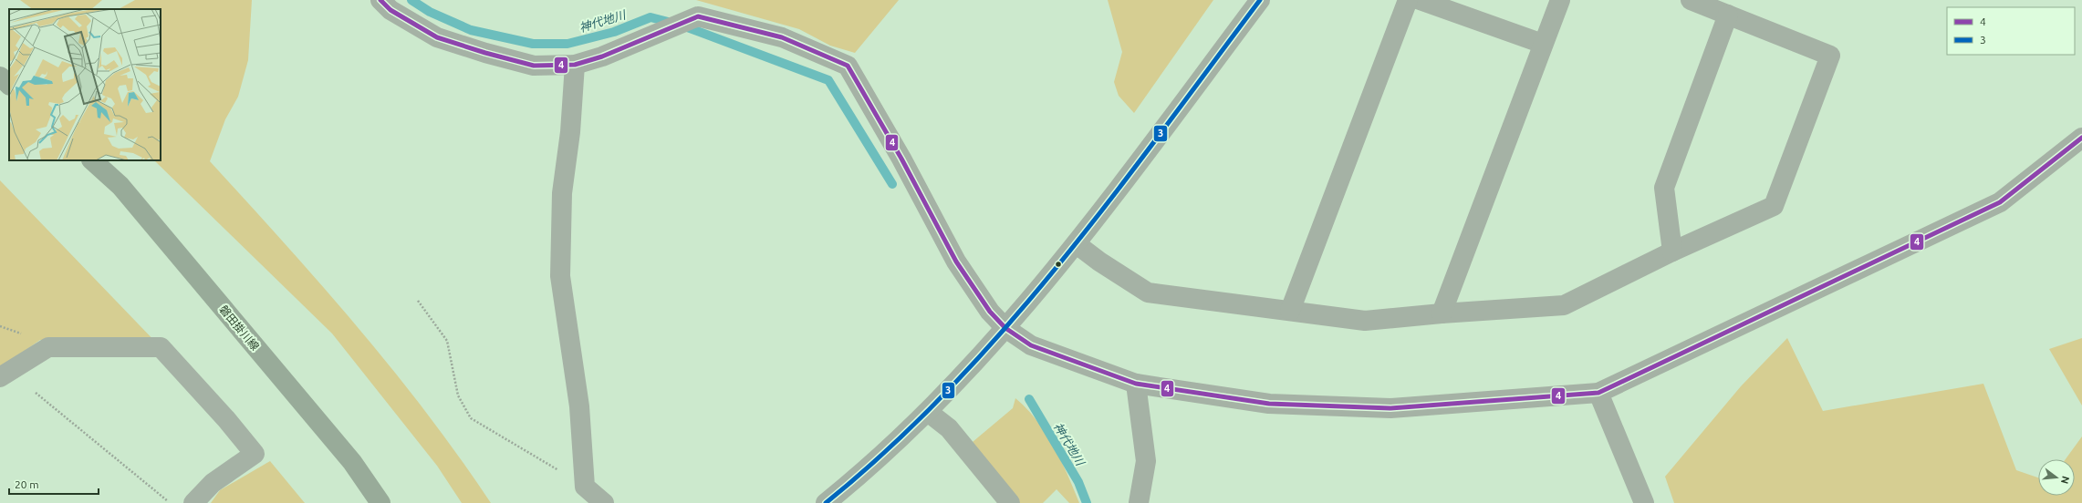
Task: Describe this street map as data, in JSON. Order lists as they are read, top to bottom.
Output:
{
  "streets": {
    "main road": ["磐田掛川線"]
  },
  "water": ["神代地川"],
  "lines": ["transit line 4", "transit line 3"],
  "legend": ["4", "3"],
  "scale_bar": "20 m",
  "north": "right"
}
